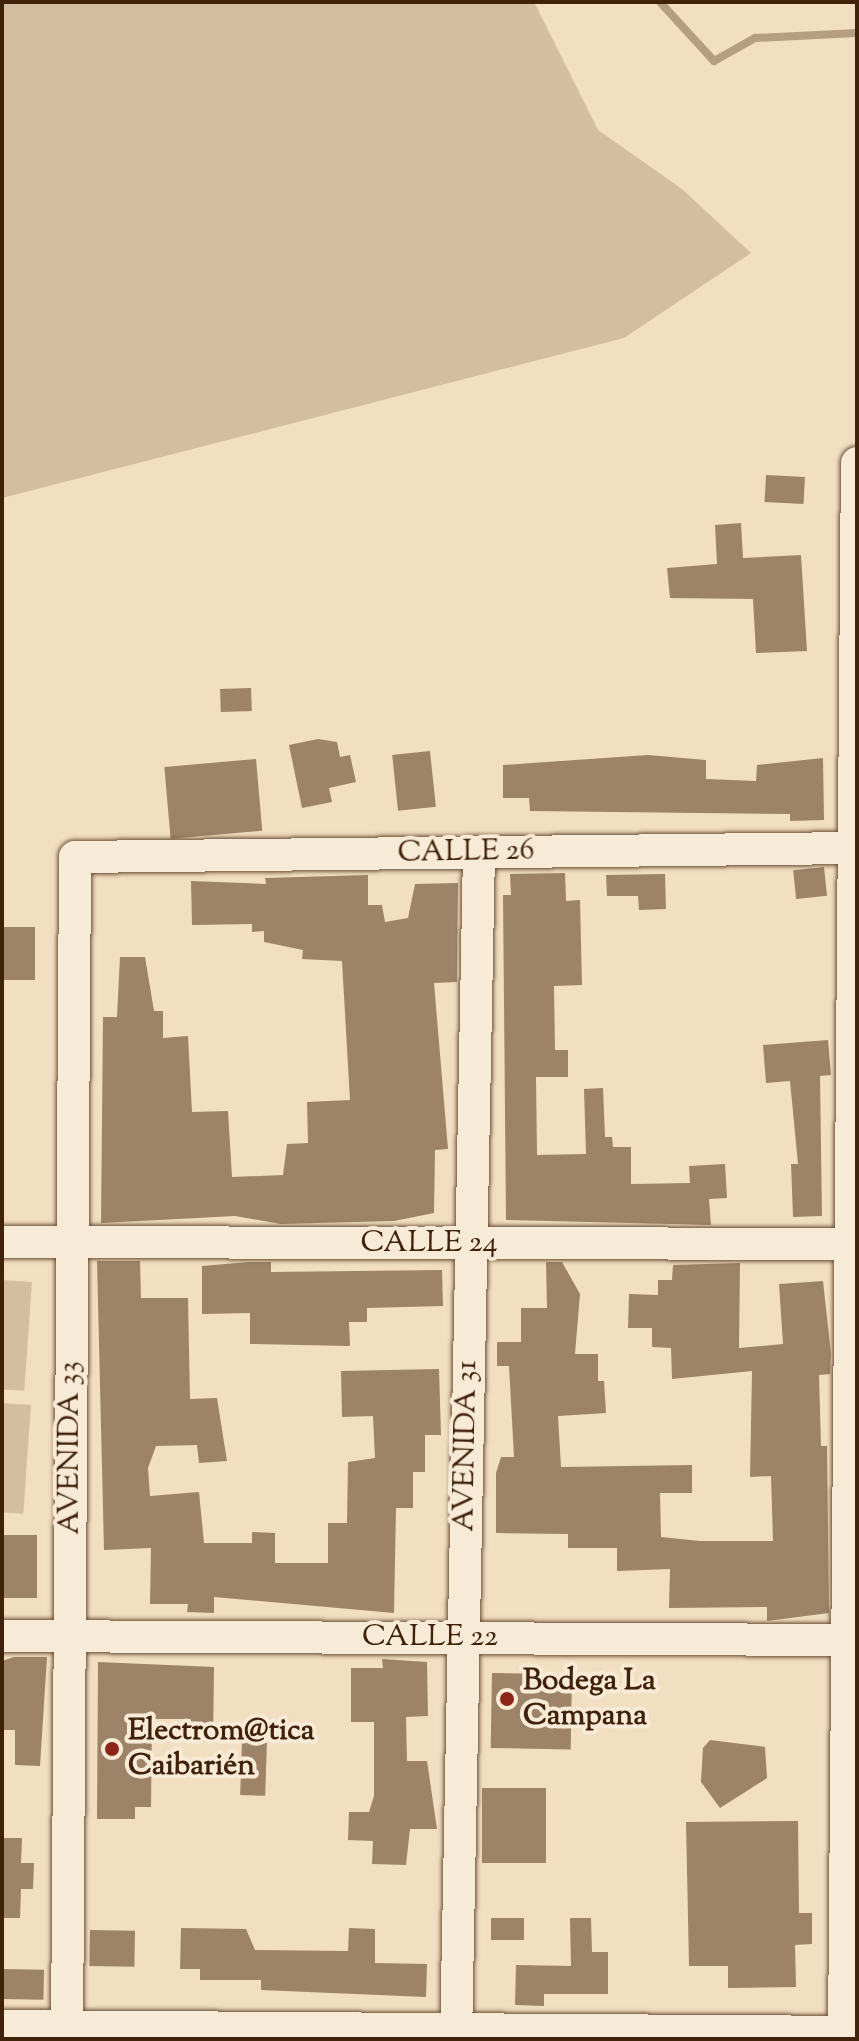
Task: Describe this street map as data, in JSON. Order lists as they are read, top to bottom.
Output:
{
  "streets": {
    "street": [
      "CALLE 26",
      "CALLE 24",
      "AVENIDA 31",
      "AVENIDA 33",
      "CALLE 22"
    ]
  },
  "crossings": [
    ["CALLE 26", "AVENIDA 31"],
    ["CALLE 26", "AVENIDA 33"],
    ["CALLE 24", "AVENIDA 31"],
    ["CALLE 24", "AVENIDA 33"],
    ["AVENIDA 31", "CALLE 22"],
    ["AVENIDA 33", "CALLE 22"]
  ],
  "places": ["Bodega La Campana", "Electrom@tica Caibarién"]
}
